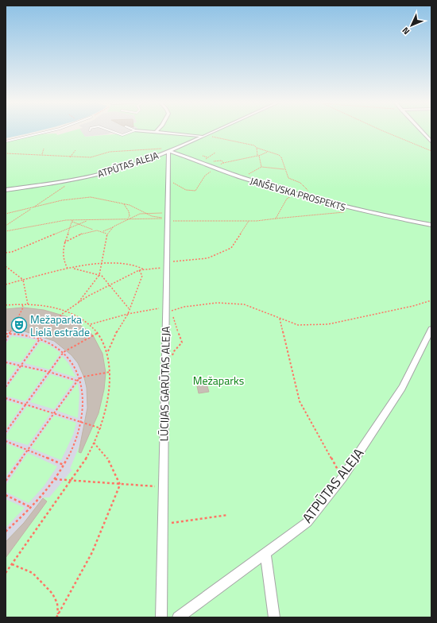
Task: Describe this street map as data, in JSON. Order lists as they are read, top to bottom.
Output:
{
  "streets": {
    "street": ["ATPŪTAS ALEJA", "JANŠEVSKA PROSPEKTS", "LŪCIJAS GARŪTAS ALEJA"]
  },
  "crossings": [
    ["ATPŪTAS ALEJA", "JANŠEVSKA PROSPEKTS"],
    ["ATPŪTAS ALEJA", "LŪCIJAS GARŪTAS ALEJA"],
    ["JANŠEVSKA PROSPEKTS", "LŪCIJAS GARŪTAS ALEJA"]
  ],
  "parks": ["Mežaparks"],
  "places": {
    "theatre": ["Mežaparka Lielā estrāde"]
  },
  "north": "bottom left"
}
